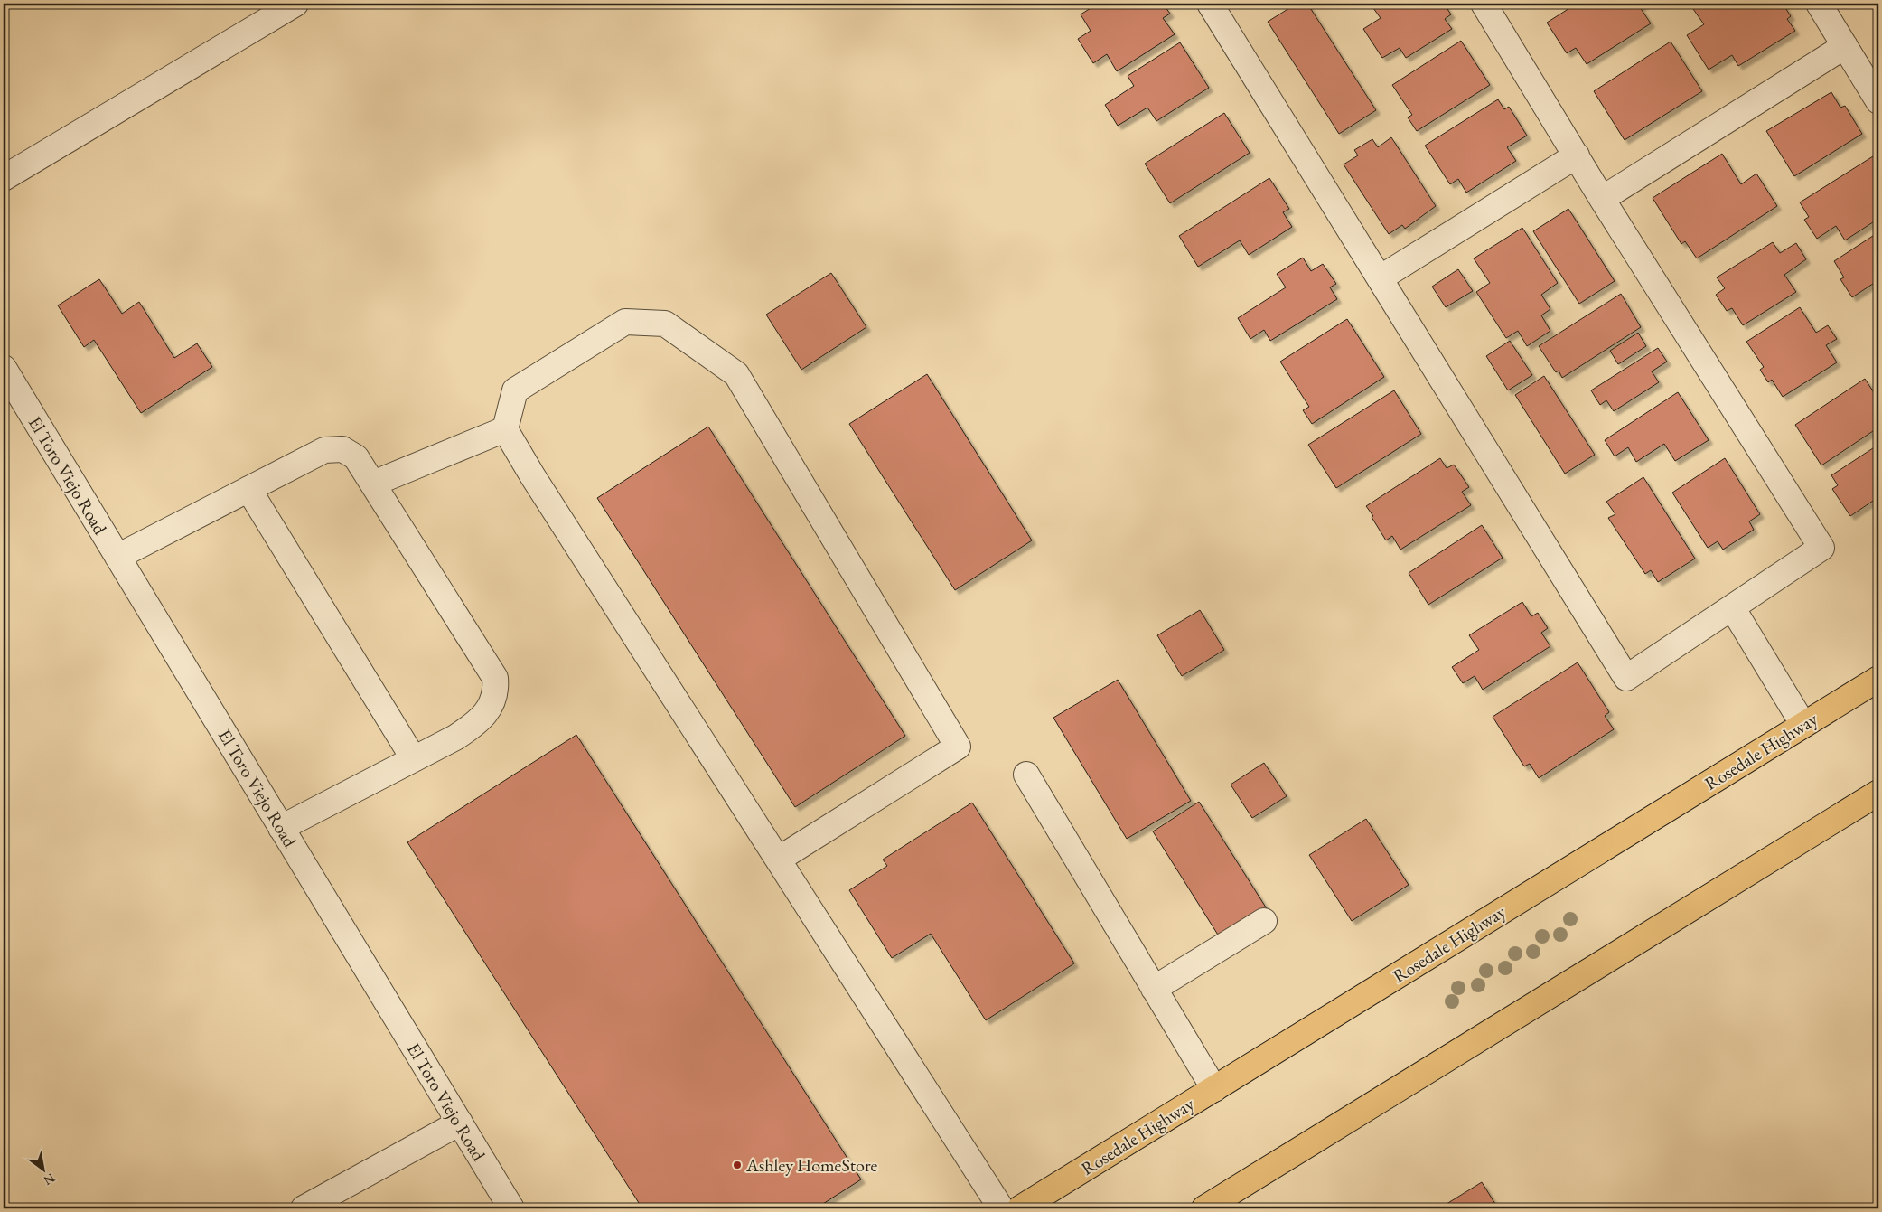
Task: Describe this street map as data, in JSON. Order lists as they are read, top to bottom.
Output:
{
  "streets": {
    "main road": ["Rosedale Highway"],
    "street": ["El Toro Viejo Road"]
  },
  "places": ["Ashley HomeStore"],
  "north": "bottom right"
}
